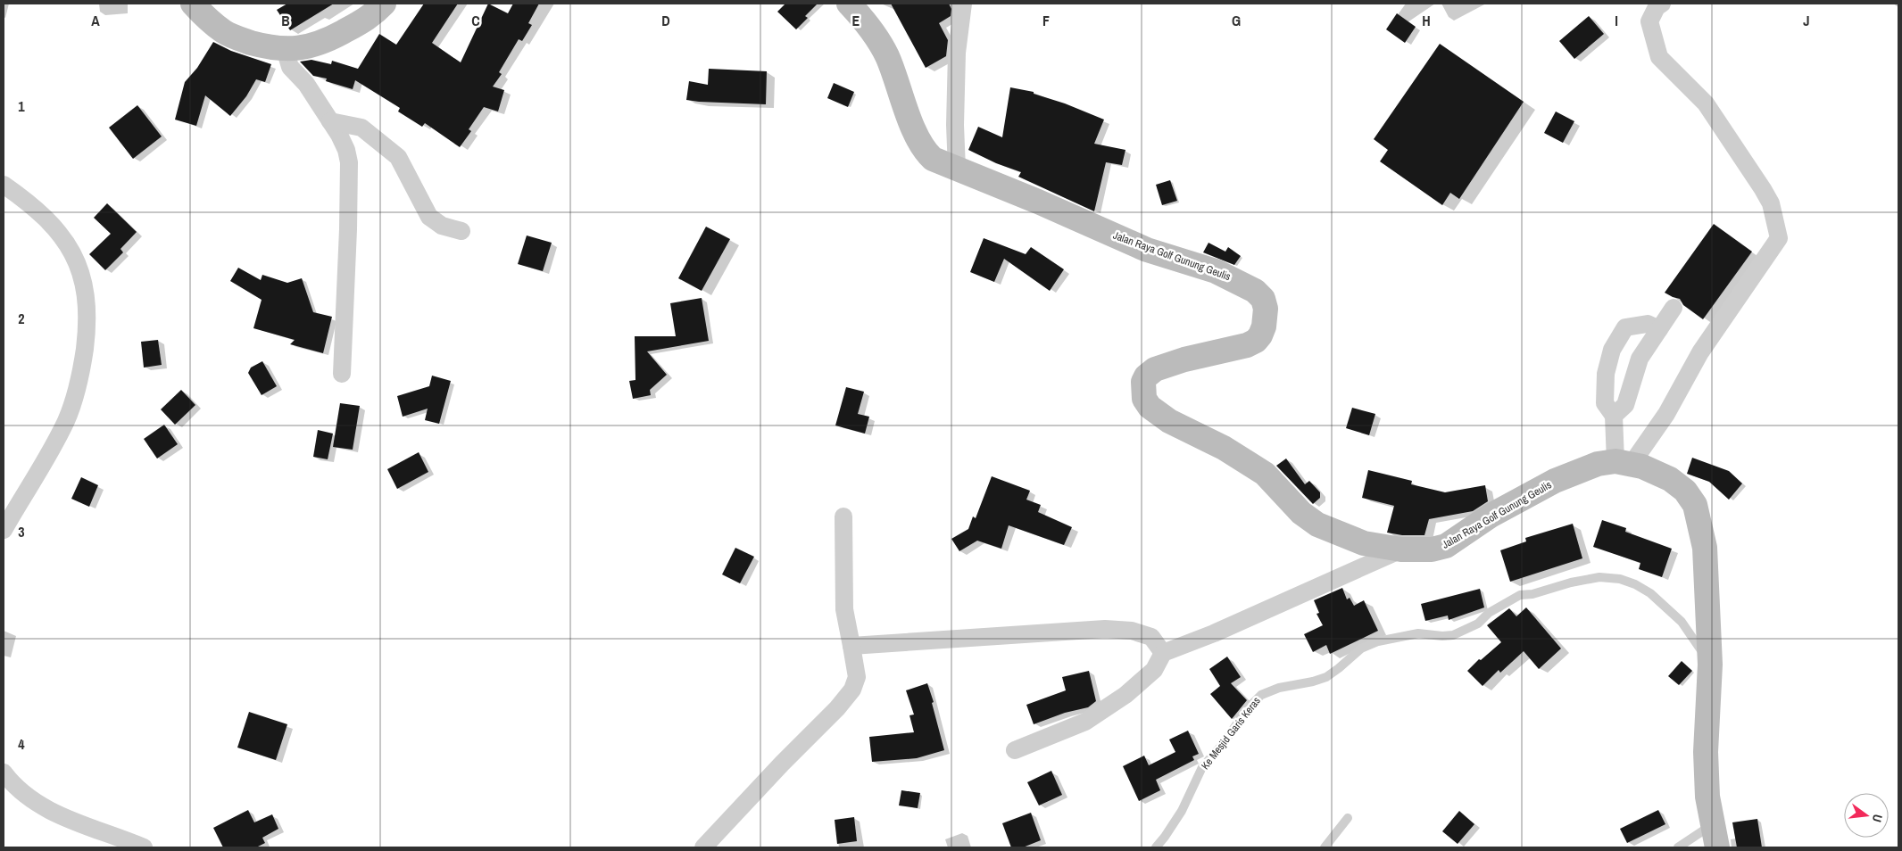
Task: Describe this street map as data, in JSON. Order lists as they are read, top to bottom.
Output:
{
  "streets": {
    "main road": ["Jalan Raya Golf Gunung Geulis"],
    "lane": ["Ke Mesjid Garis Keras"]
  },
  "north": "right",
  "grid": {
    "columns": [
      "A",
      "B",
      "C",
      "D",
      "E",
      "F",
      "G",
      "H",
      "I",
      "J"
    ],
    "rows": [
      "1",
      "2",
      "3",
      "4"
    ]
  }
}
